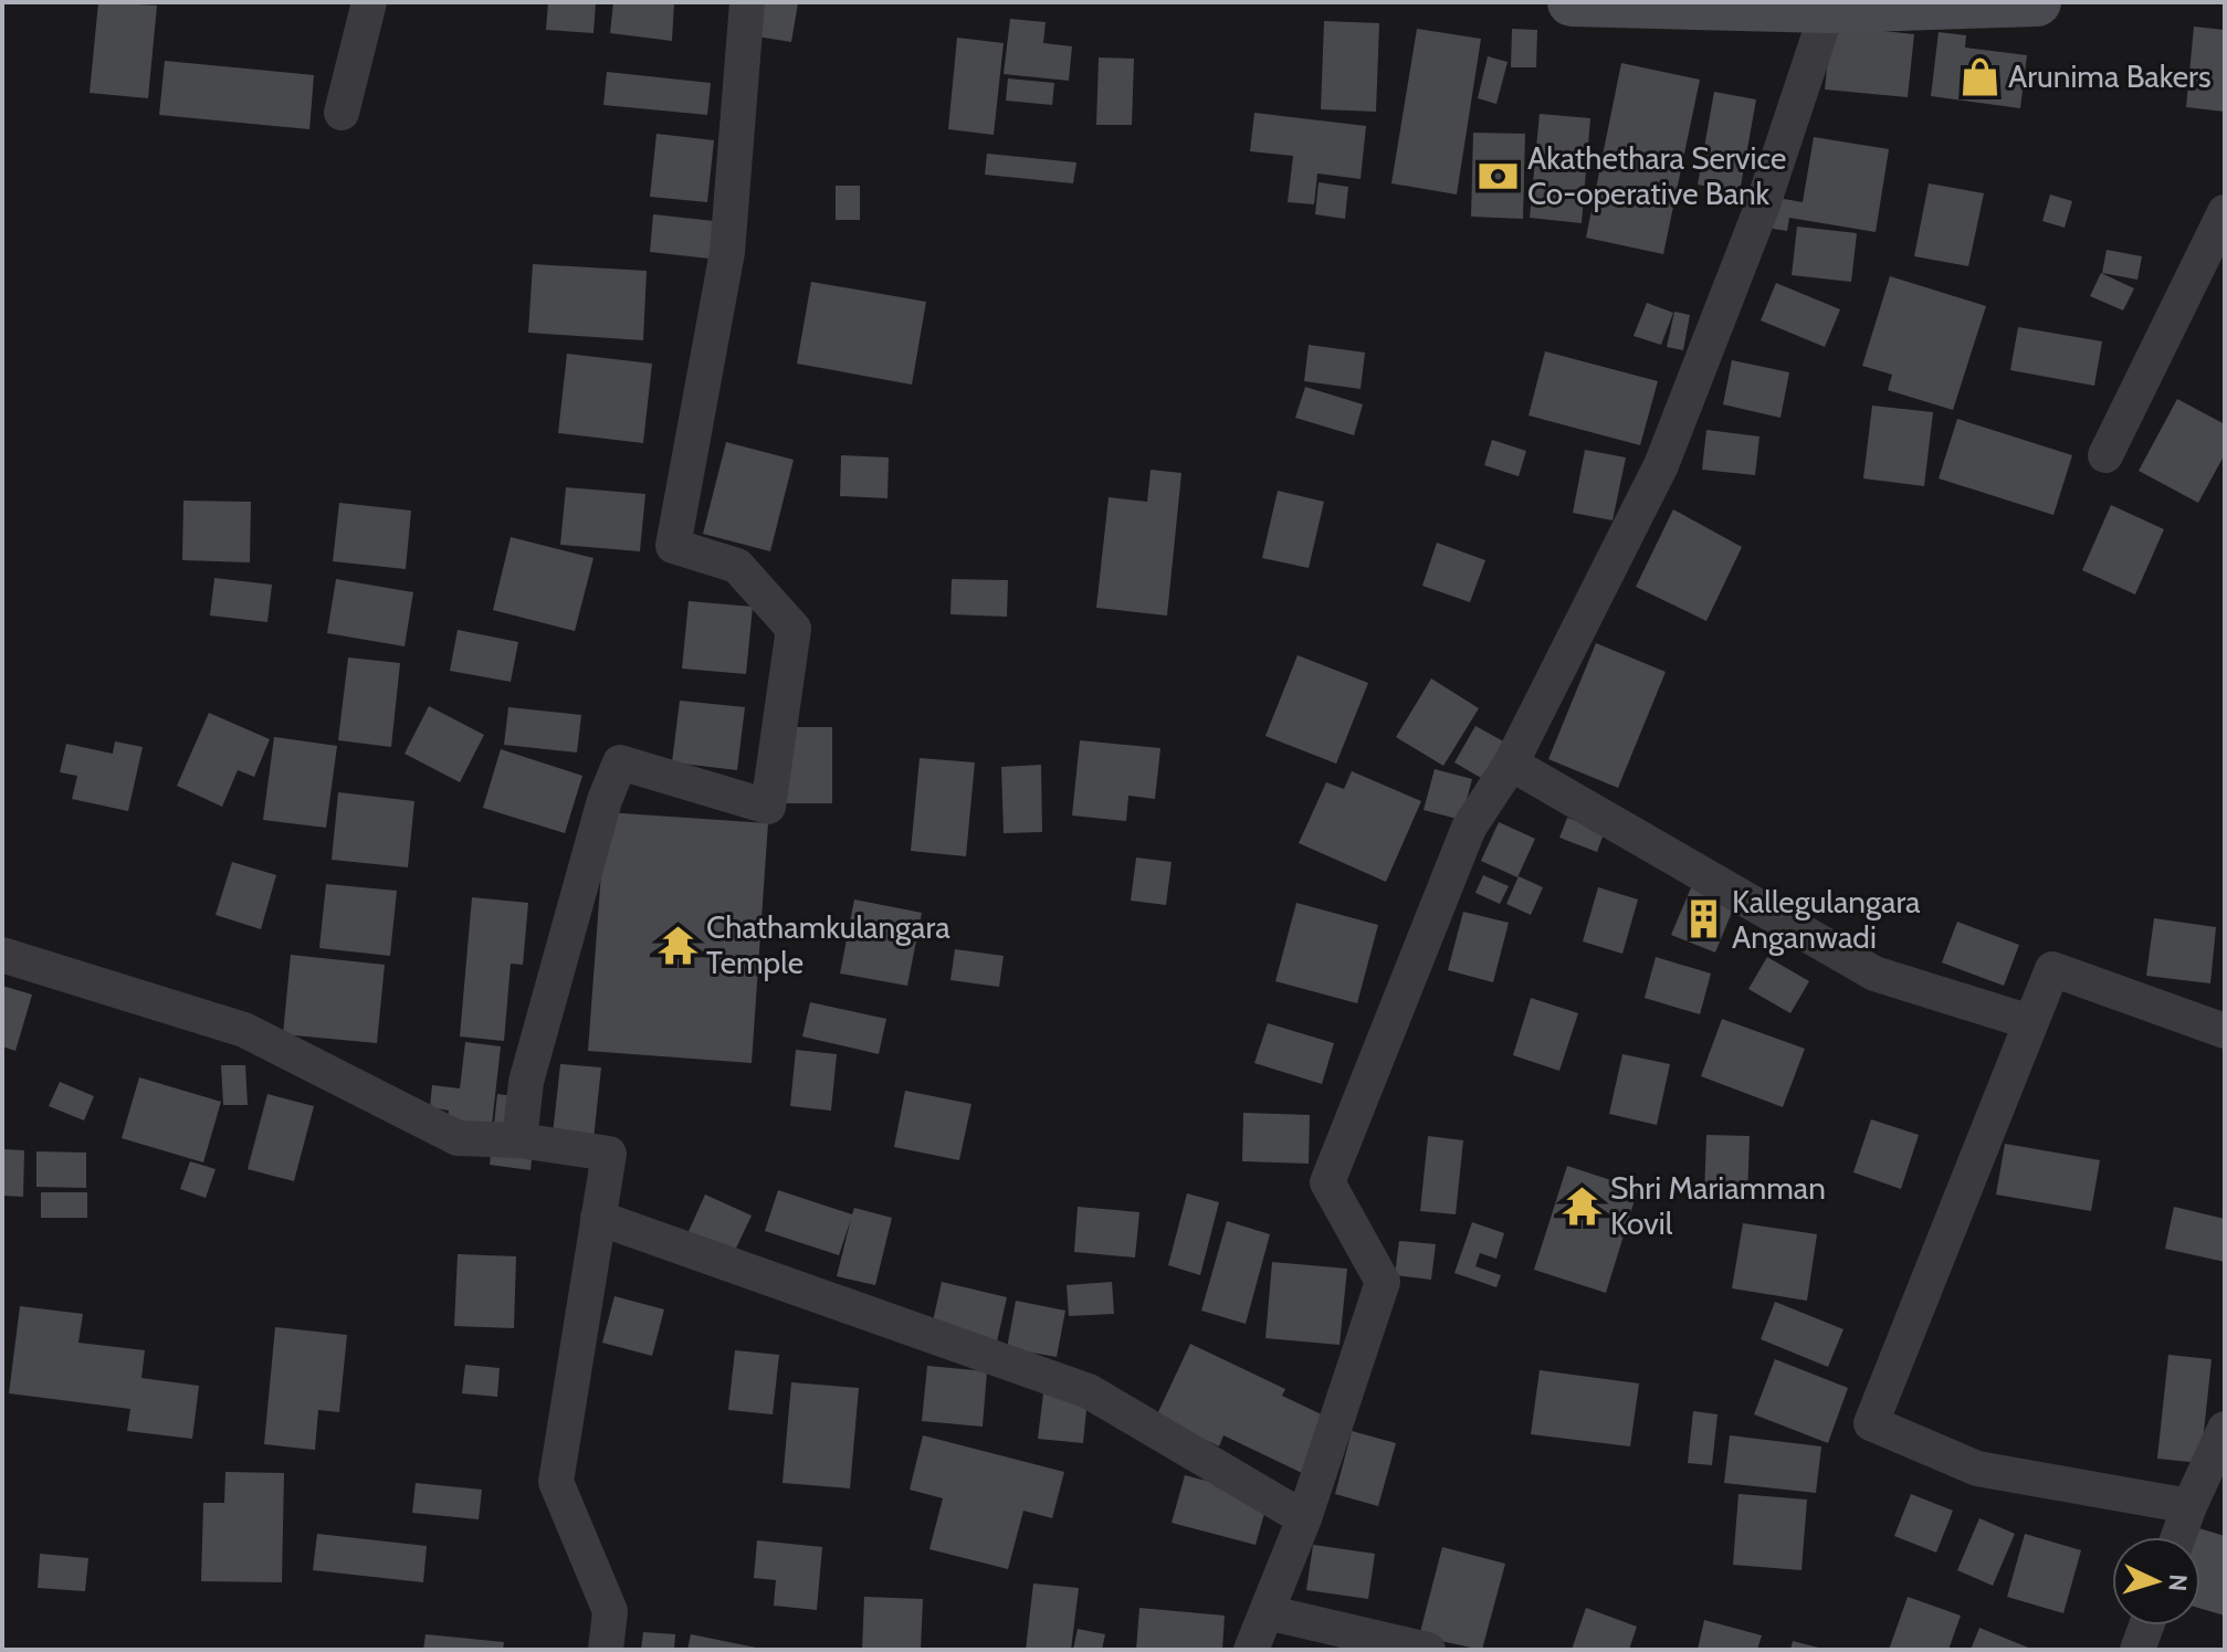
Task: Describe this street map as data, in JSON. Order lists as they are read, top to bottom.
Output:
{
  "places": {
    "shop": ["Arunima Bakers"],
    "bank": ["Akathethara Service Co-operative Bank"],
    "building": ["Kallegulangara Anganwadi"],
    "temple": ["Chathamkulangara Temple", "Shri Mariamman Kovil"]
  },
  "north": "right"
}
